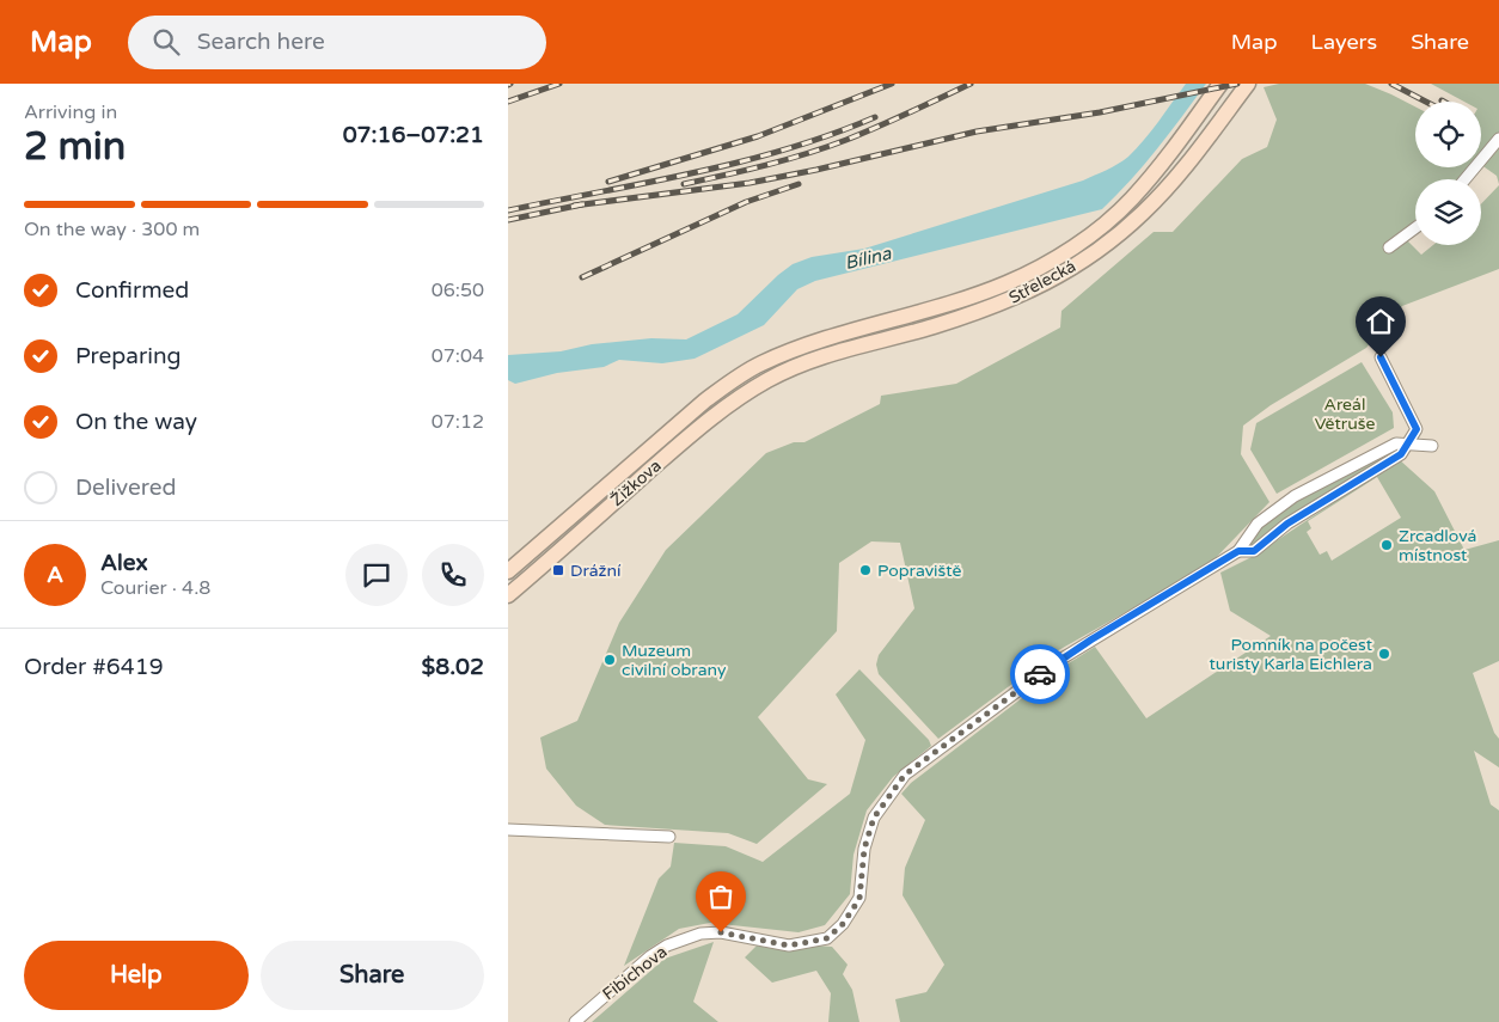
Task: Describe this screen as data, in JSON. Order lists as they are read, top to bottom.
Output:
{
  "streets": {
    "main road": ["Střelecká", "Žižkova"],
    "street": ["Fibichova"]
  },
  "crossings": [
    ["Střelecká", "Žižkova"]
  ],
  "water": ["Bílina"],
  "parks": ["Areál Větruše"],
  "places": {
    "other": [
      "Zrcadlová místnost",
      "Popraviště",
      "Pomník na počest turisty Karla Eichlera",
      "Muzeum civilní obrany"
    ],
    "transit": ["Drážní"]
  },
  "page": {
    "header": "Map",
    "search": "Search here",
    "nav": ["Map", "Layers", "Share"],
    "heading": ["2 min", "Arriving in", "07:16–07:21"],
    "panel": [
      "Alex",
      "Courier · 4.8",
      "Order #6419",
      "$8.02"
    ],
    "bar": "On the way · 300 m",
    "list": [
      ["Confirmed", "06:50"],
      ["Preparing", "07:04"],
      ["On the way", "07:12"],
      "Delivered"
    ],
    "round": "A",
    "buttons": ["Help", "Share"]
  }
}
